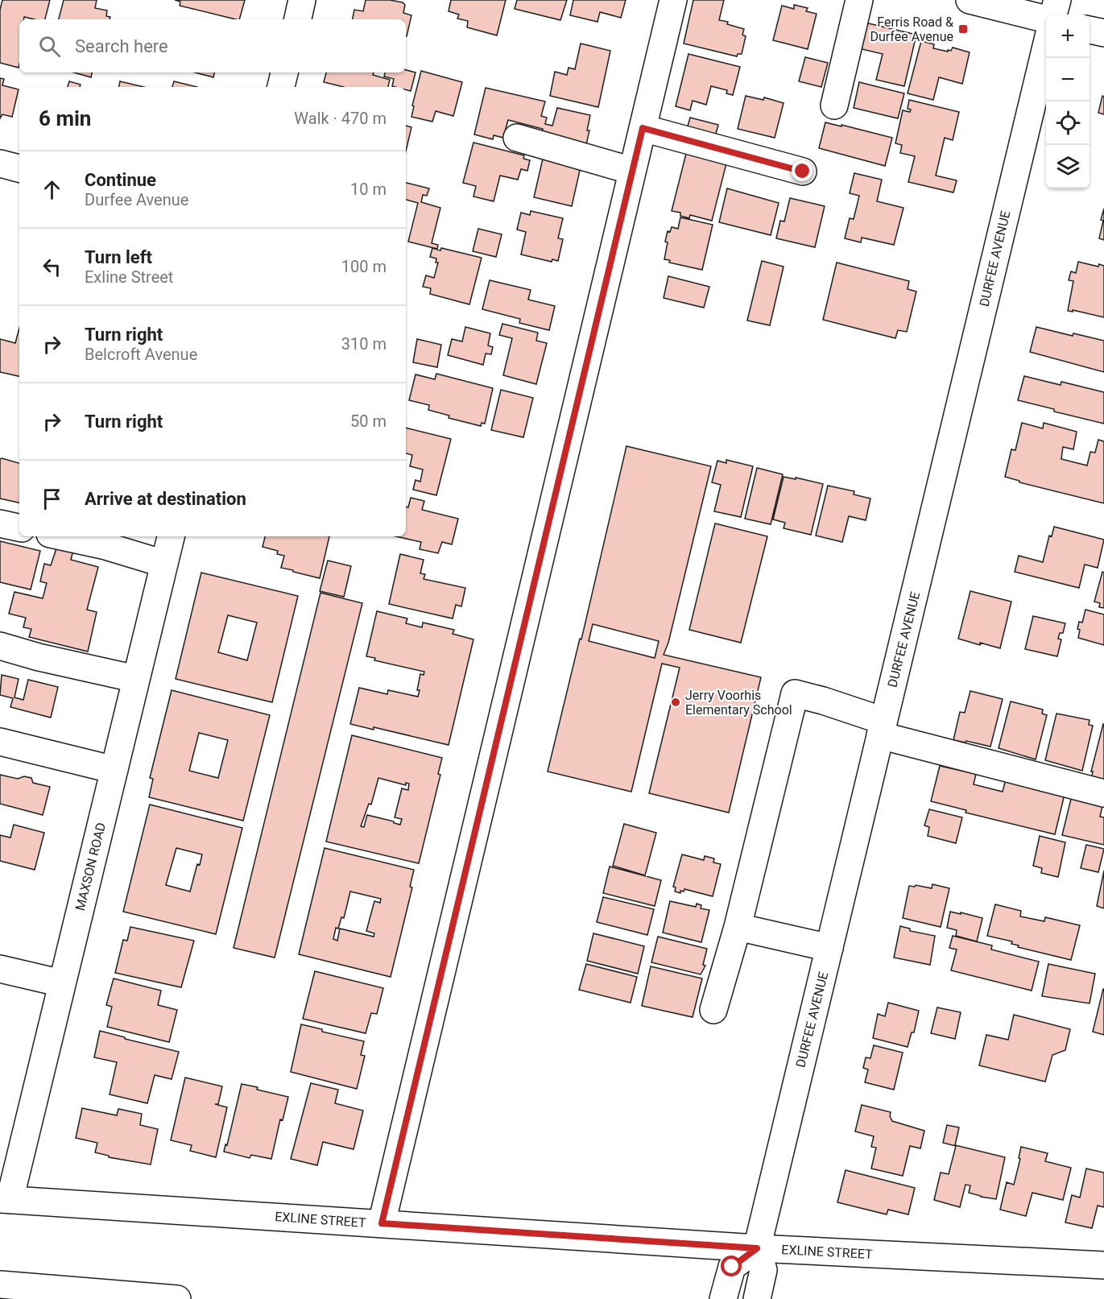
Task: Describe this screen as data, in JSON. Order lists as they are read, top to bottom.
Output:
{
  "streets": {
    "main road": ["DURFEE AVENUE", "MAXSON ROAD", "EXLINE STREET"]
  },
  "crossings": [
    ["DURFEE AVENUE", "EXLINE STREET"],
    ["MAXSON ROAD", "EXLINE STREET"]
  ],
  "places": {
    "transit": ["Ferris Road & Durfee Avenue"],
    "other": ["Jerry Voorhis Elementary School"]
  },
  "page": {
    "map_buttons": ["+", "−"],
    "search": "Search here",
    "heading": ["6 min", "Walk · 470 m"],
    "list": [
      ["Continue", "Durfee Avenue", "10 m"],
      ["Turn left", "Exline Street", "100 m"],
      ["Turn right", "Belcroft Avenue", "310 m"],
      ["Turn right", "50 m"],
      "Arrive at destination"
    ]
  }
}
